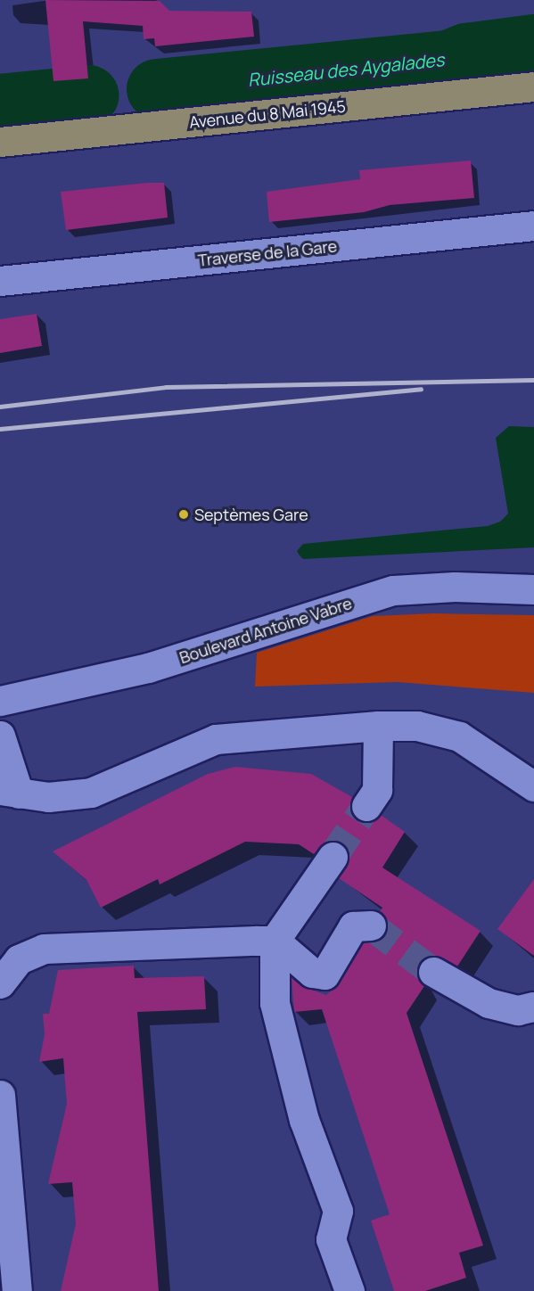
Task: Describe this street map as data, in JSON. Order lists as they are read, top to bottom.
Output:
{
  "streets": {
    "main road": ["Avenue du 8 Mai 1945"],
    "street": ["Traverse de la Gare", "Boulevard Antoine Vabre"]
  },
  "water": ["Ruisseau des Aygalades"],
  "places": ["Septèmes Gare"]
}
